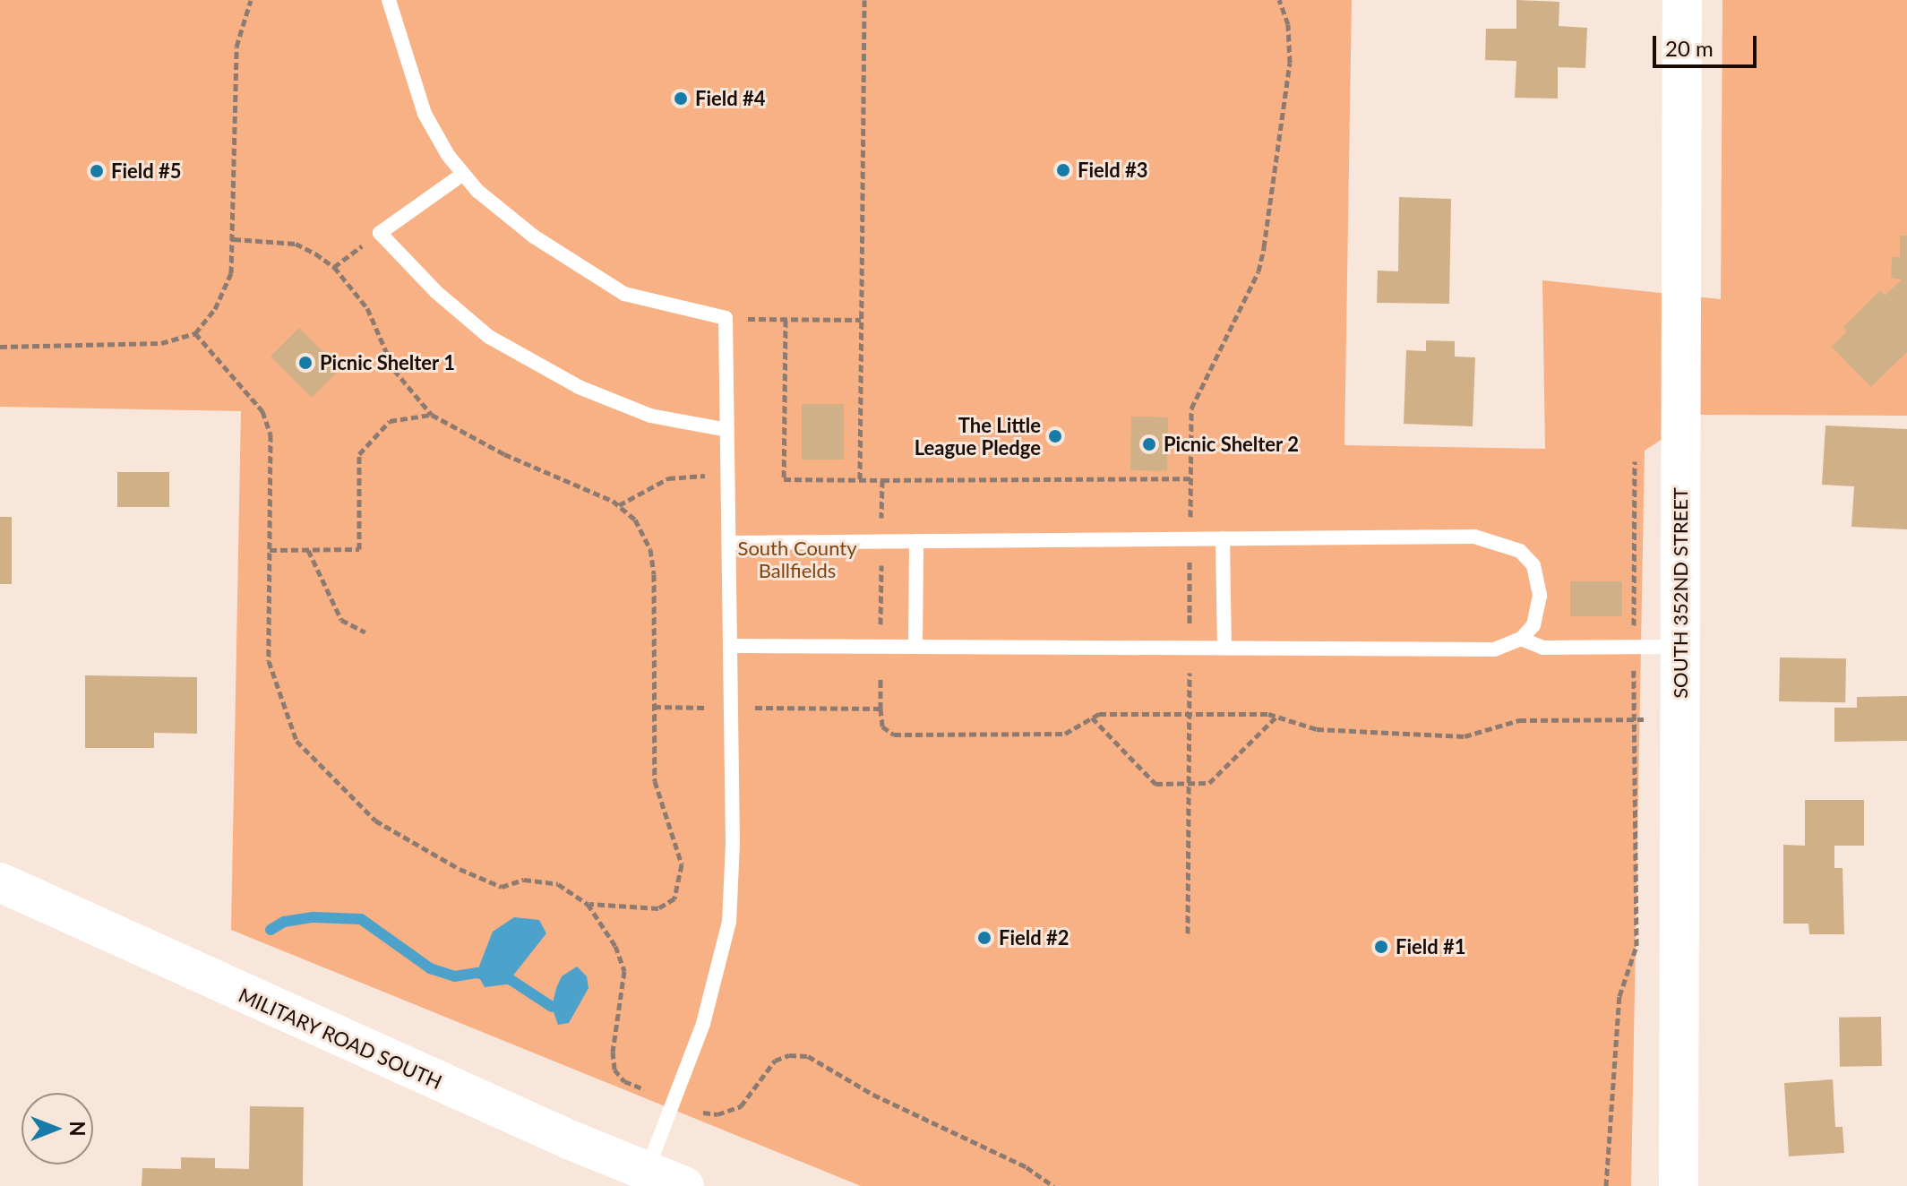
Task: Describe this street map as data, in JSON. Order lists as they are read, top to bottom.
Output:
{
  "streets": {
    "street": ["SOUTH 352ND STREET", "MILITARY ROAD SOUTH"]
  },
  "parks": ["South County Ballfields"],
  "places": [
    "Field #4",
    "Field #3",
    "Field #5",
    "Picnic Shelter 1",
    "The Little League Pledge",
    "Picnic Shelter 2",
    "Field #2",
    "Field #1"
  ],
  "scale_bar": "20 m",
  "north": "right"
}
